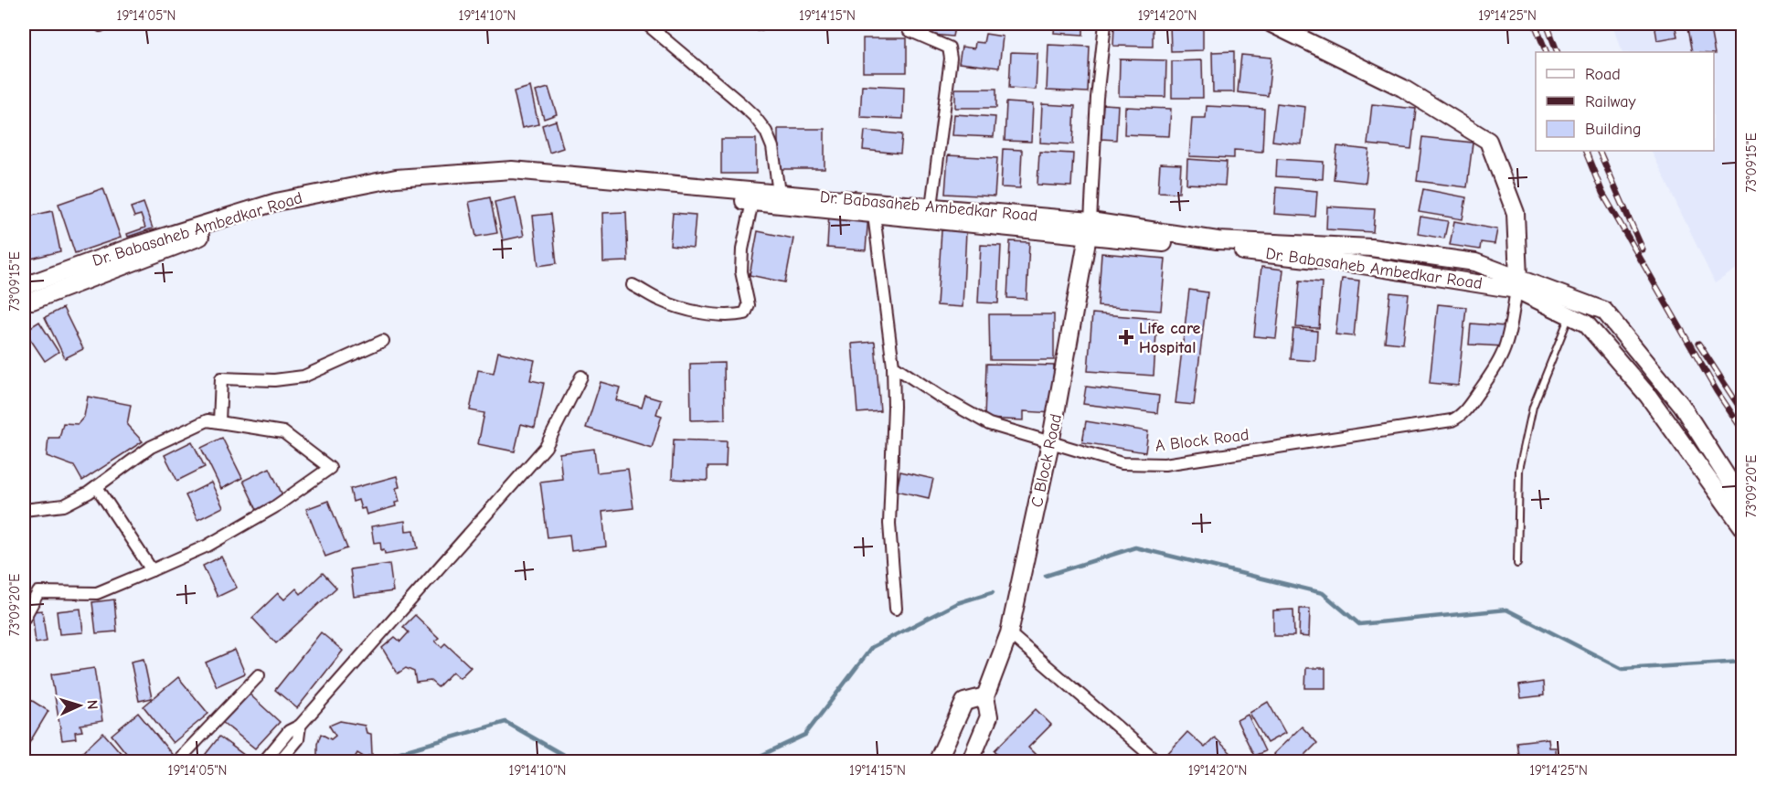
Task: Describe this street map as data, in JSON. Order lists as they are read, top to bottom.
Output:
{
  "streets": {
    "main road": ["Dr. Babasaheb Ambedkar Road", "C Block Road"],
    "street": ["A Block Road"]
  },
  "crossings": [
    ["Dr. Babasaheb Ambedkar Road", "A Block Road"],
    ["Dr. Babasaheb Ambedkar Road", "C Block Road"],
    ["A Block Road", "C Block Road"]
  ],
  "places": {
    "health": ["Life care Hospital"]
  },
  "legend": ["Road", "Railway", "Building"],
  "north": "right",
  "coordinates": [
    "19°14'05\"N",
    "19°14'10\"N",
    "19°14'15\"N",
    "19°14'20\"N",
    "19°14'25\"N",
    "73°09'15\"E",
    "73°09'20\"E"
  ]
}
